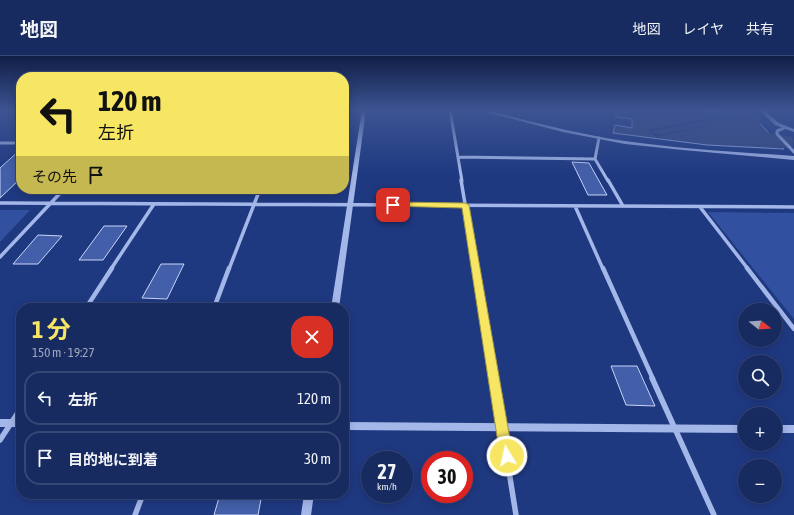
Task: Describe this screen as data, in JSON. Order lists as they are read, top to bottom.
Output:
{
  "north": "right",
  "page": {
    "header": "地図",
    "nav": ["地図", "レイヤ", "共有"],
    "turn": ["120 m", "左折"],
    "then": "その先",
    "map_buttons": ["+", "−"],
    "heading": ["1 分", "150 m · 19:27"],
    "list": [
      {
        "name": "左折",
        "value": "120 m"
      },
      {
        "name": "目的地に到着",
        "value": "30 m"
      }
    ],
    "speed": "27 km/h",
    "limit": "30"
  }
}
